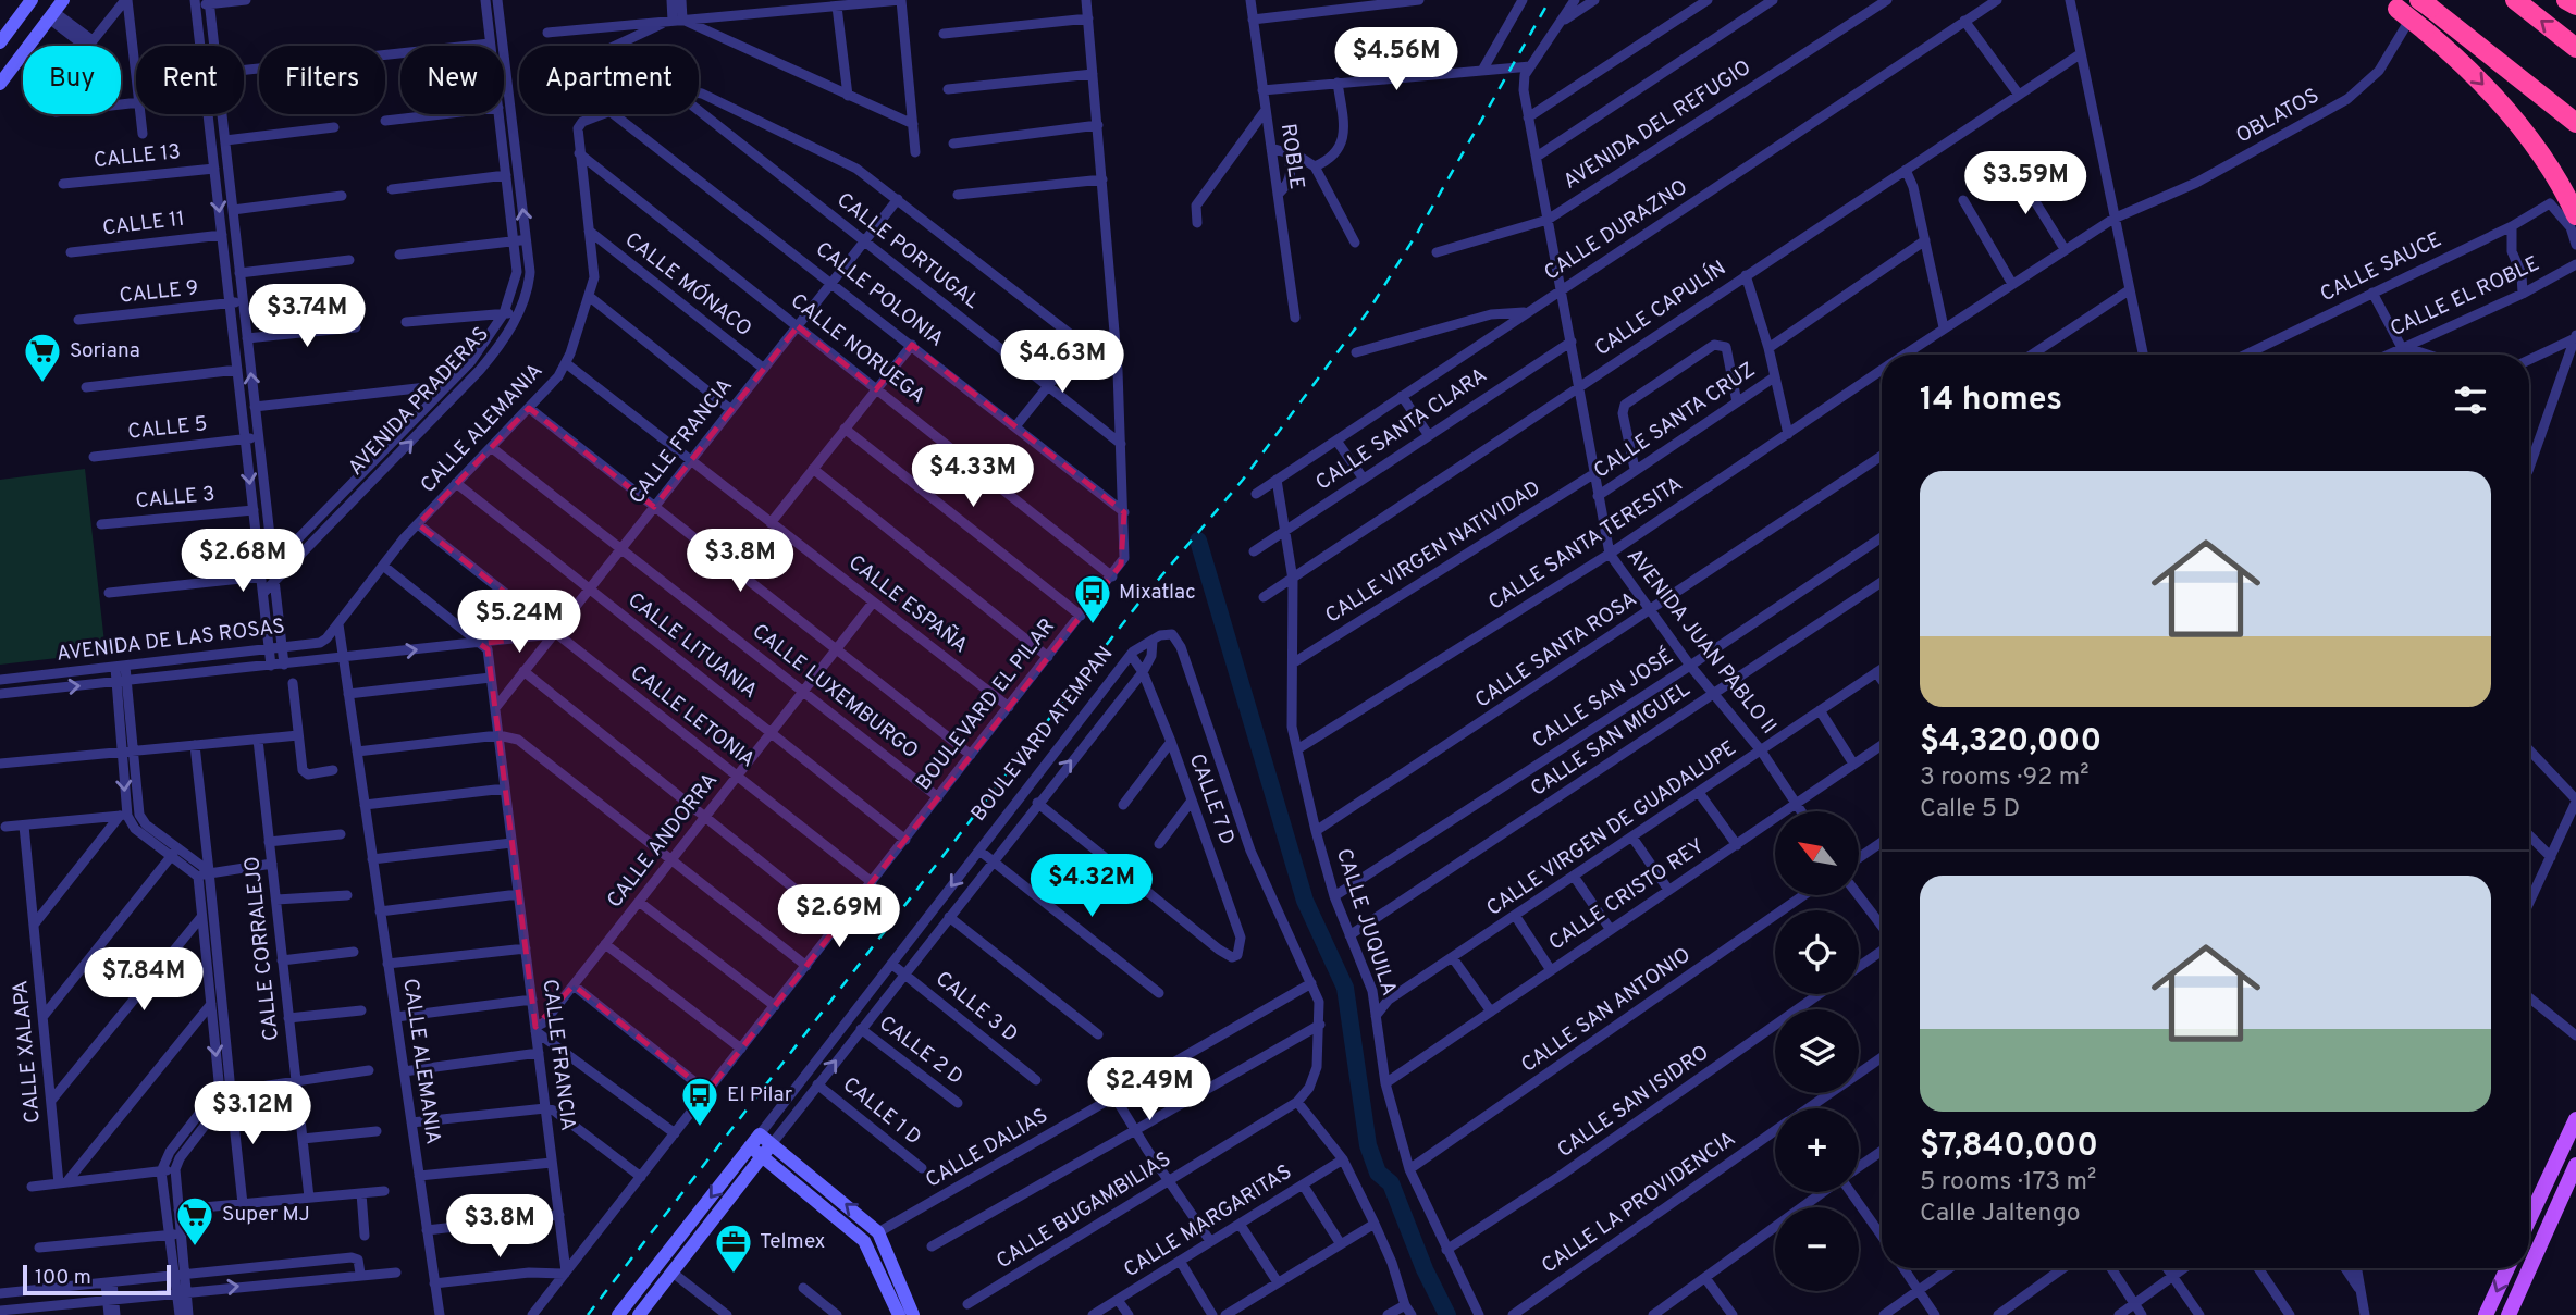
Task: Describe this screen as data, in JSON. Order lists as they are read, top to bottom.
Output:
{
  "streets": {
    "street": [
      "OBLATOS",
      "AVENIDA DEL REFUGIO",
      "CALLE 13",
      "ROBLE",
      "CALLE 11",
      "CALLE DURAZNO",
      "CALLE PORTUGAL",
      "CALLE SAUCE",
      "CALLE MÓNACO",
      "CALLE 9",
      "CALLE POLONIA",
      "CALLE EL ROBLE",
      "CALLE CAPULÍN",
      "CALLE NORUEGA",
      "AVENIDA PRADERAS",
      "CALLE SANTA CRUZ",
      "CALLE 5",
      "CALLE ALEMANIA",
      "CALLE SANTA CLARA",
      "CALLE FRANCIA",
      "CALLE 3",
      "CALLE SANTA TERESITA",
      "CALLE VIRGEN NATIVIDAD",
      "CALLE ESPAÑA",
      "AVENIDA DE LAS ROSAS",
      "AVENIDA JUAN PABLO II",
      "CALLE LITUANIA",
      "CALLE SANTA ROSA",
      "CALLE LUXEMBURGO",
      "CALLE SAN JOSÉ",
      "BOULEVARD EL PILAR",
      "CALLE LETONIA",
      "BOULEVARD ATEMPAN",
      "CALLE SAN MIGUEL",
      "CALLE 7 D",
      "CALLE VIRGEN DE GUADALUPE",
      "CALLE ANDORRA",
      "CALLE CRISTO REY",
      "CALLE JUQUILA",
      "CALLE CORRALEJO",
      "CALLE 3 D",
      "CALLE SAN ANTONIO",
      "CALLE 2 D",
      "CALLE XALAPA",
      "CALLE SAN ISIDRO",
      "CALLE 1 D",
      "CALLE DALIAS",
      "CALLE LA PROVIDENCIA",
      "CALLE BUGAMBILIAS",
      "CALLE MARGARITAS"
    ]
  },
  "crossings": [
    ["OBLATOS", "CALLE SANTA TERESITA"],
    ["AVENIDA DEL REFUGIO", "AVENIDA JUAN PABLO II"],
    ["CALLE DURAZNO", "AVENIDA JUAN PABLO II"],
    ["CALLE DURAZNO", "CALLE JUQUILA"],
    ["CALLE PORTUGAL", "CALLE FRANCIA"],
    ["CALLE PORTUGAL", "BOULEVARD EL PILAR"],
    ["CALLE MÓNACO", "CALLE ALEMANIA"],
    ["CALLE MÓNACO", "CALLE FRANCIA"],
    ["CALLE POLONIA", "CALLE FRANCIA"],
    ["CALLE POLONIA", "BOULEVARD EL PILAR"],
    ["CALLE CAPULÍN", "AVENIDA JUAN PABLO II"],
    ["CALLE CAPULÍN", "CALLE JUQUILA"],
    ["CALLE NORUEGA", "CALLE ALEMANIA"],
    ["CALLE NORUEGA", "CALLE FRANCIA"],
    ["CALLE NORUEGA", "BOULEVARD EL PILAR"],
    ["CALLE SANTA CRUZ", "AVENIDA JUAN PABLO II"],
    ["CALLE ALEMANIA", "CALLE ESPAÑA"],
    ["CALLE ALEMANIA", "AVENIDA DE LAS ROSAS"],
    ["CALLE ALEMANIA", "CALLE LITUANIA"],
    ["CALLE ALEMANIA", "CALLE LUXEMBURGO"],
    ["CALLE ALEMANIA", "CALLE LETONIA"],
    ["CALLE SANTA CLARA", "AVENIDA JUAN PABLO II"],
    ["CALLE SANTA CLARA", "CALLE JUQUILA"],
    ["CALLE FRANCIA", "CALLE ESPAÑA"],
    ["CALLE FRANCIA", "AVENIDA DE LAS ROSAS"],
    ["CALLE FRANCIA", "CALLE LITUANIA"],
    ["CALLE FRANCIA", "CALLE LUXEMBURGO"],
    ["CALLE FRANCIA", "BOULEVARD EL PILAR"],
    ["CALLE FRANCIA", "CALLE LETONIA"],
    ["CALLE FRANCIA", "CALLE ANDORRA"],
    ["CALLE SANTA TERESITA", "AVENIDA JUAN PABLO II"],
    ["CALLE SANTA TERESITA", "CALLE JUQUILA"],
    ["CALLE VIRGEN NATIVIDAD", "AVENIDA JUAN PABLO II"],
    ["CALLE VIRGEN NATIVIDAD", "CALLE JUQUILA"],
    ["CALLE ESPAÑA", "BOULEVARD EL PILAR"],
    ["CALLE ESPAÑA", "CALLE ANDORRA"],
    ["AVENIDA DE LAS ROSAS", "CALLE LETONIA"],
    ["AVENIDA JUAN PABLO II", "CALLE SANTA ROSA"],
    ["AVENIDA JUAN PABLO II", "CALLE SAN JOSÉ"],
    ["AVENIDA JUAN PABLO II", "CALLE SAN MIGUEL"],
    ["AVENIDA JUAN PABLO II", "CALLE VIRGEN DE GUADALUPE"],
    ["AVENIDA JUAN PABLO II", "CALLE CRISTO REY"],
    ["CALLE LITUANIA", "BOULEVARD EL PILAR"],
    ["CALLE LITUANIA", "CALLE ANDORRA"],
    ["CALLE SANTA ROSA", "CALLE JUQUILA"],
    ["CALLE LUXEMBURGO", "BOULEVARD EL PILAR"],
    ["CALLE LUXEMBURGO", "CALLE ANDORRA"],
    ["CALLE SAN JOSÉ", "CALLE JUQUILA"],
    ["BOULEVARD EL PILAR", "CALLE LETONIA"],
    ["CALLE LETONIA", "CALLE ANDORRA"],
    ["BOULEVARD ATEMPAN", "CALLE 7 D"],
    ["BOULEVARD ATEMPAN", "CALLE 3 D"],
    ["BOULEVARD ATEMPAN", "CALLE 2 D"],
    ["BOULEVARD ATEMPAN", "CALLE 1 D"],
    ["CALLE SAN MIGUEL", "CALLE JUQUILA"],
    ["CALLE VIRGEN DE GUADALUPE", "CALLE JUQUILA"],
    ["CALLE CRISTO REY", "CALLE JUQUILA"],
    ["CALLE JUQUILA", "CALLE SAN ANTONIO"],
    ["CALLE JUQUILA", "CALLE SAN ISIDRO"]
  ],
  "places": {
    "supermarket": ["Soriana", "Super MJ"],
    "bus stop": ["Mixatlac", "El Pilar"],
    "office": ["Telmex"]
  },
  "scale_bar": "100 m",
  "north": "top left",
  "page": {
    "price": [
      "$4.56M",
      "$3.59M",
      "$3.74M",
      "$4.63M",
      "$4.33M",
      "$2.68M",
      "$3.8M",
      "$5.24M",
      "$4.32M",
      "$2.69M",
      "$7.84M",
      "$2.49M",
      "$3.12M",
      "$3.8M"
    ],
    "chip": [
      "Buy",
      "Rent",
      "Filters",
      "New",
      "Apartment"
    ],
    "heading": "14 homes",
    "list": [
      {
        "name": "$4,320,000",
        "note": "3 rooms · 92 m² · Calle 5 D"
      },
      {
        "name": "$7,840,000",
        "note": "5 rooms · 173 m² · Calle Jaltengo"
      }
    ],
    "map_buttons": ["+", "−"],
    "scale": "100 m"
  }
}
